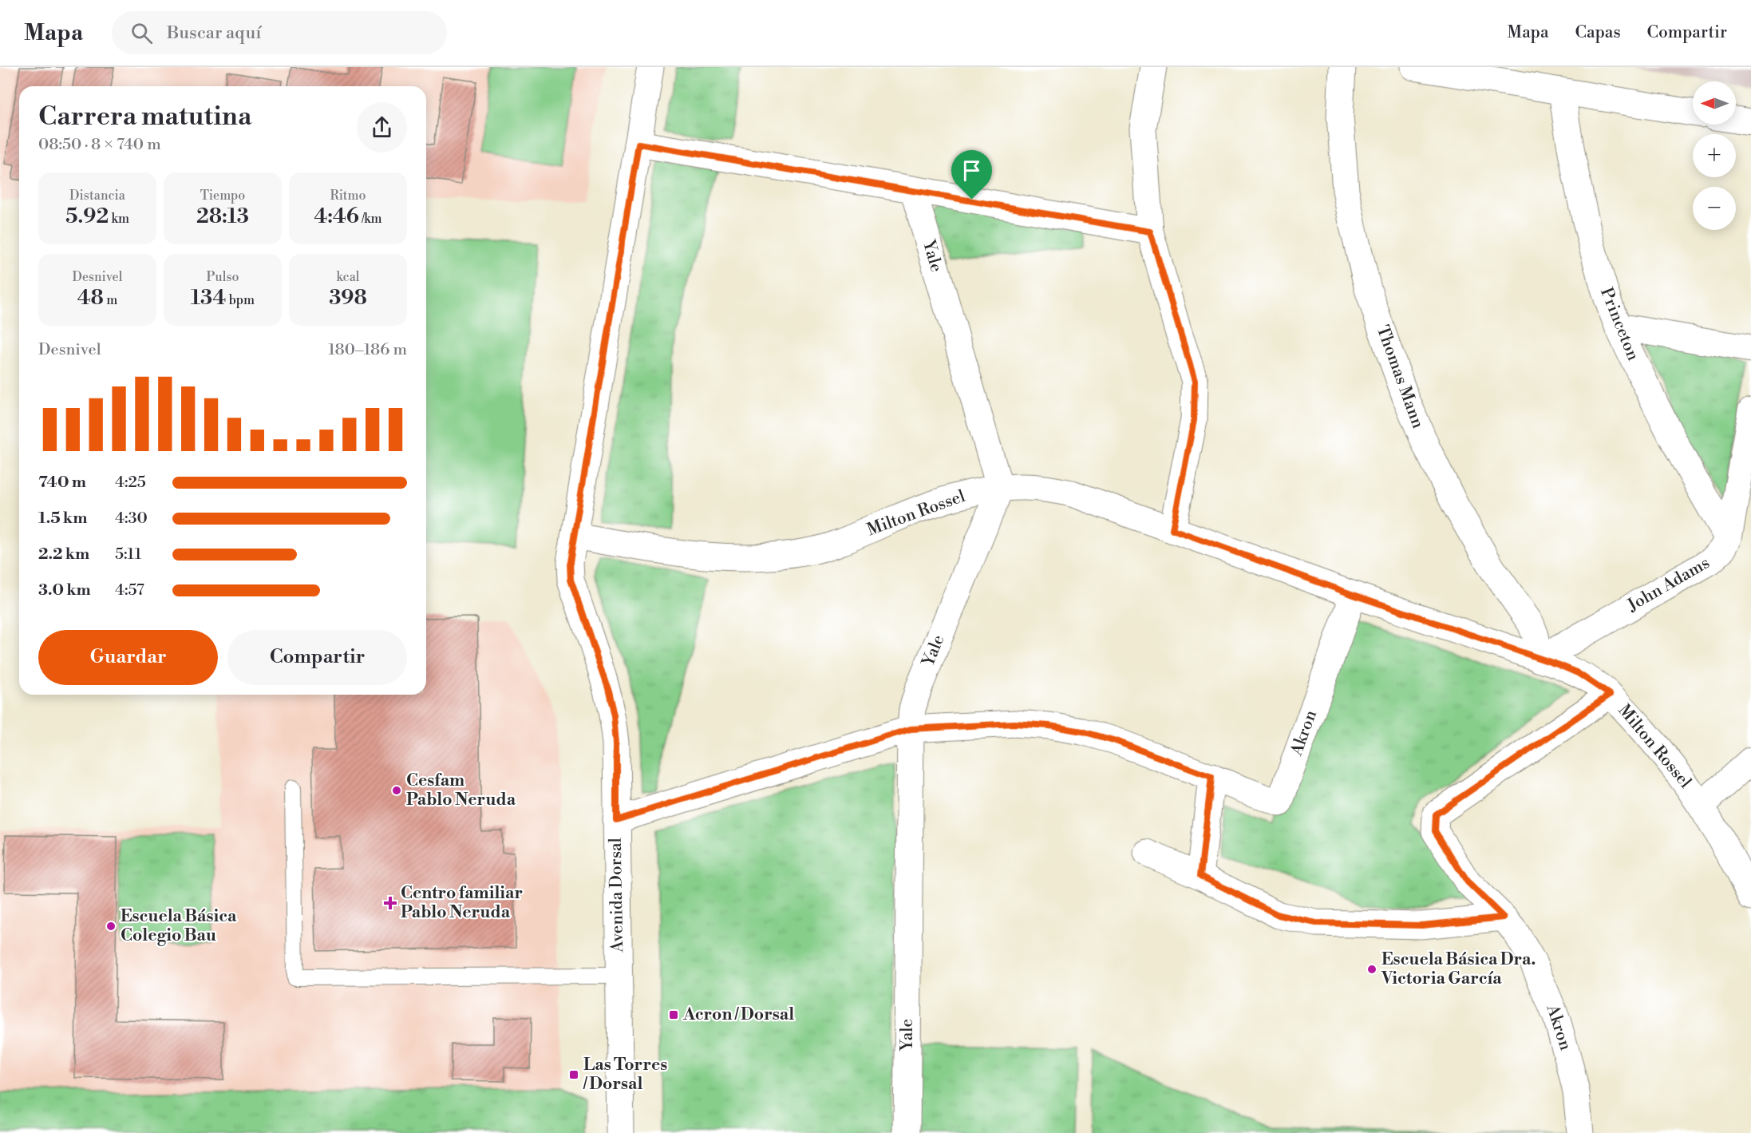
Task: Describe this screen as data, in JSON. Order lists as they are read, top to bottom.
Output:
{
  "streets": {
    "street": [
      "Yale",
      "Princeton",
      "Thomas Mann",
      "Milton Rossel",
      "John Adams",
      "Akron",
      "Avenida Dorsal"
    ]
  },
  "crossings": [
    ["Yale", "Milton Rossel"],
    ["Princeton", "John Adams"],
    ["Thomas Mann", "Milton Rossel"],
    ["Thomas Mann", "John Adams"],
    ["Milton Rossel", "John Adams"],
    ["Milton Rossel", "Akron"],
    ["Milton Rossel", "Avenida Dorsal"]
  ],
  "places": {
    "other": ["Cesfam Pablo Neruda", "Escuela Básica Colegio Bau", "Escuela Básica Dra. Victoria García"],
    "health": ["Centro familiar Pablo Neruda"],
    "transit": ["Acron / Dorsal", "Las Torres / Dorsal"]
  },
  "north": "left",
  "page": {
    "header": "Mapa",
    "search": "Buscar aquí",
    "nav": ["Mapa", "Capas", "Compartir"],
    "map_buttons": ["+", "−"],
    "heading": ["Carrera matutina", "08:50 · 8 × 740 m"],
    "stats": [
      ["Distancia", "5.92 km"],
      ["Tiempo", "28:13"],
      ["Ritmo", "4:46 /km"],
      ["Desnivel", "48 m"],
      ["Pulso", "134 bpm"],
      ["kcal", "398"]
    ],
    "chart": ["Desnivel", "180–186 m"],
    "list": [
      {
        "name": "740 m",
        "note": "4:25"
      },
      {
        "name": "1.5 km",
        "note": "4:30"
      },
      {
        "name": "2.2 km",
        "note": "5:11"
      },
      {
        "name": "3.0 km",
        "note": "4:57"
      }
    ],
    "buttons": ["Guardar", "Compartir"]
  }
}
